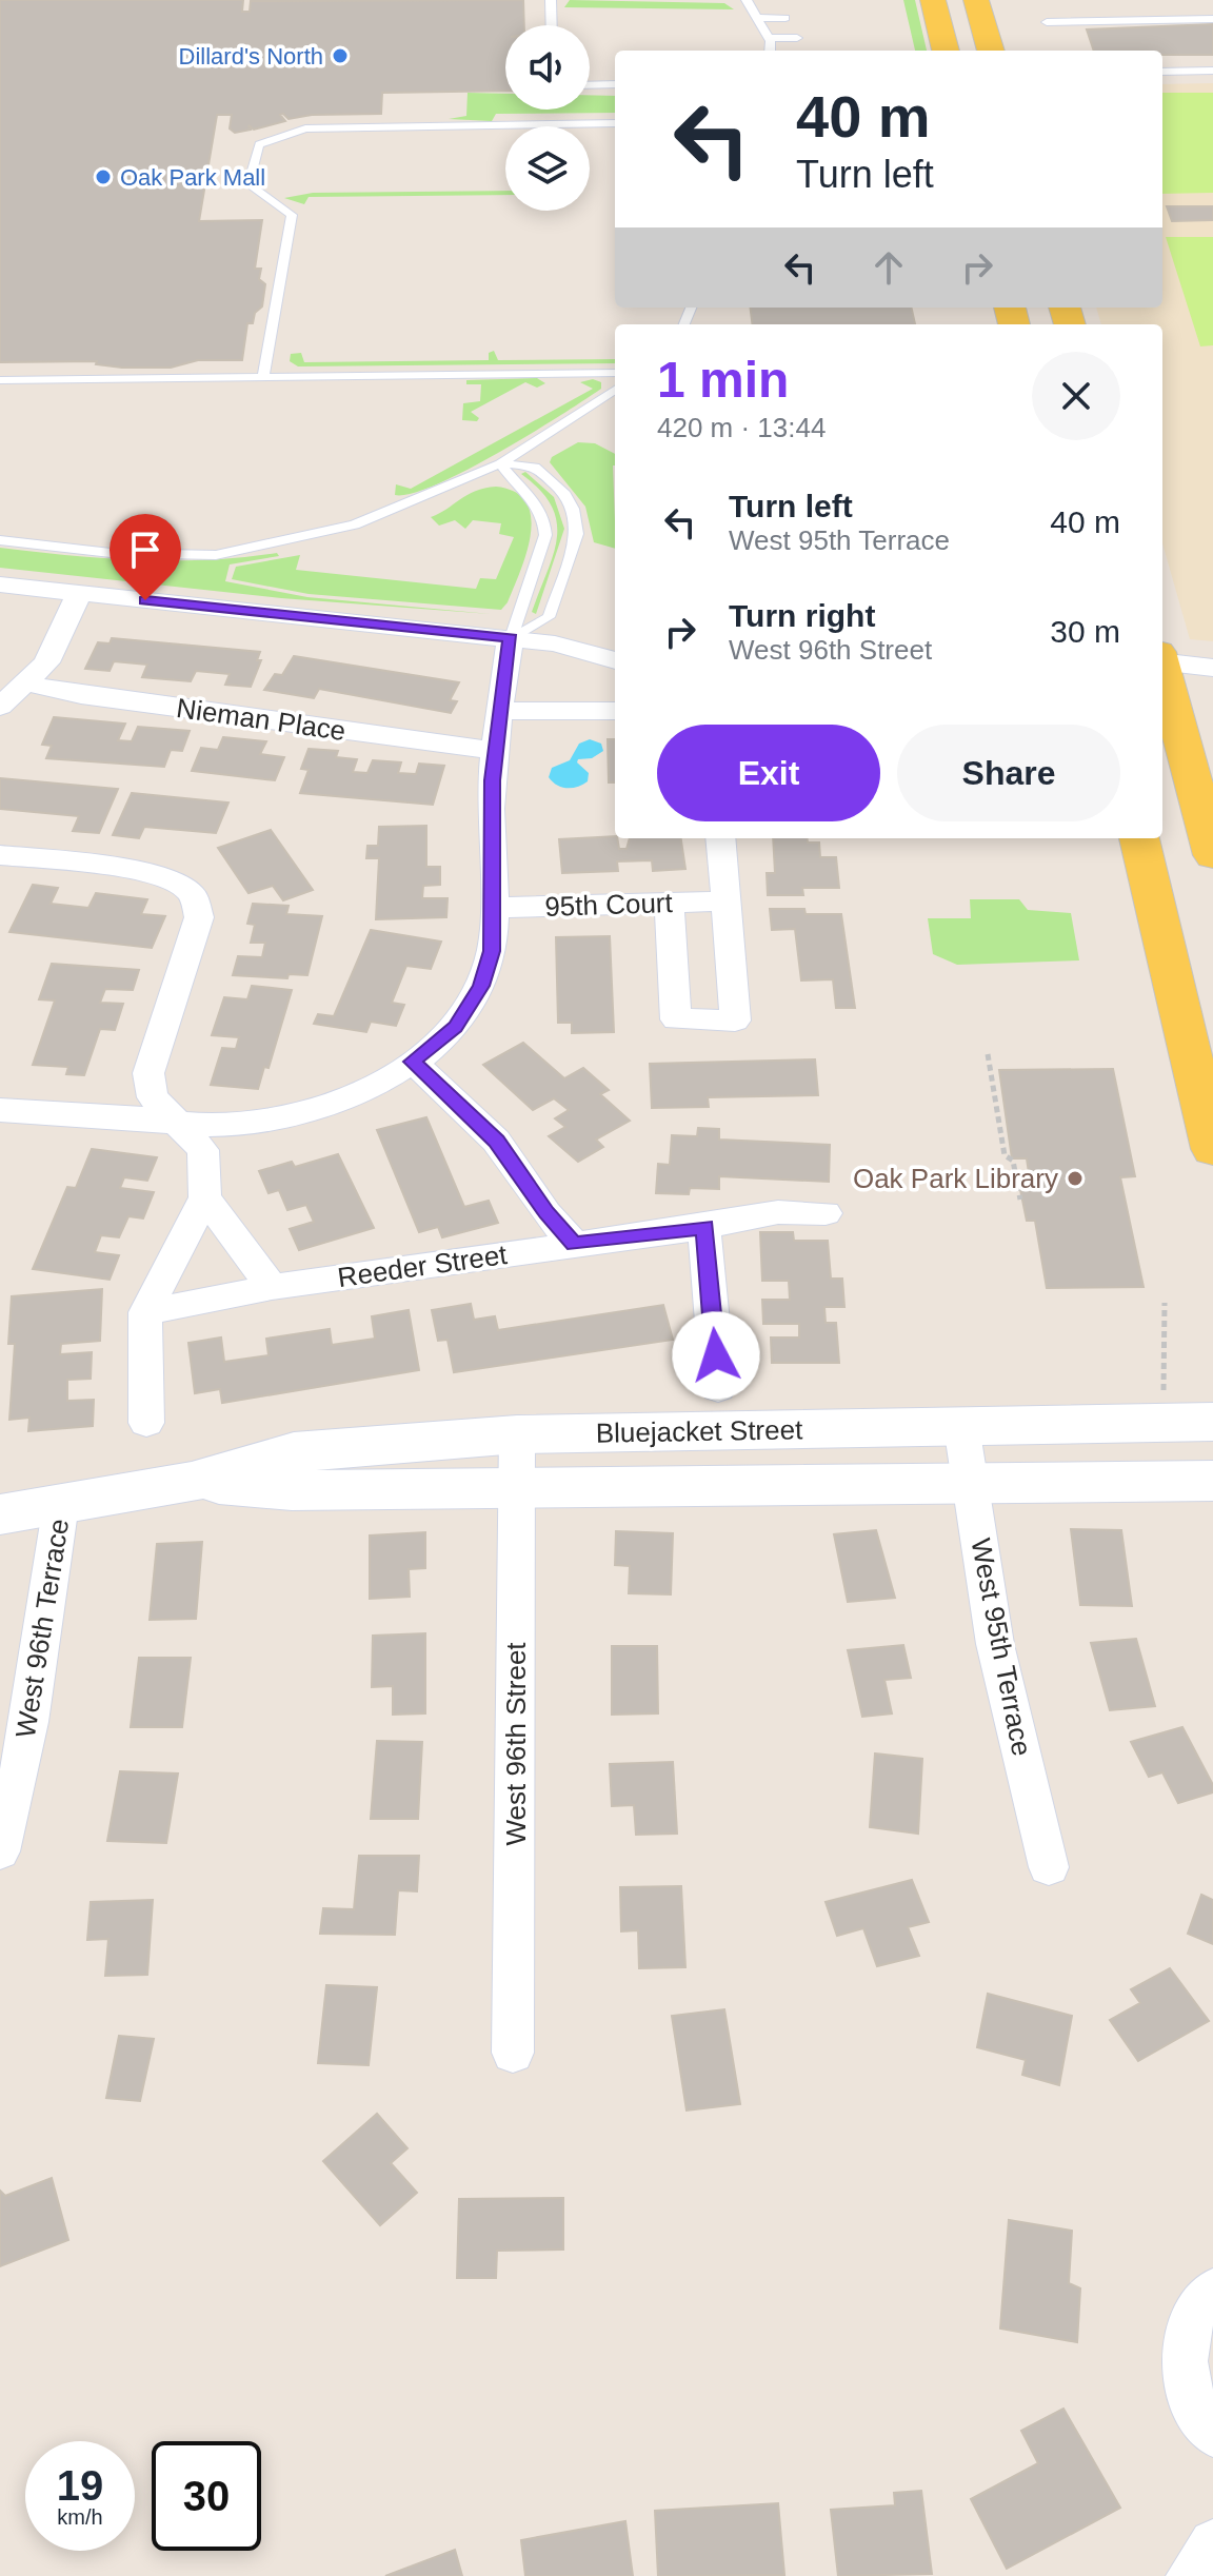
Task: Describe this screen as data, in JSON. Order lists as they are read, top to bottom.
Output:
{
  "streets": {
    "street": [
      "Nieman Place",
      "95th Court",
      "Reeder Street",
      "Bluejacket Street",
      "West 96th Terrace",
      "West 95th Terrace",
      "West 96th Street"
    ]
  },
  "crossings": [
    ["Bluejacket Street", "West 96th Terrace"],
    ["Bluejacket Street", "West 95th Terrace"],
    ["Bluejacket Street", "West 96th Street"]
  ],
  "places": ["Dillard's North", "Oak Park Mall", "Oak Park Library"],
  "page": {
    "turn": ["40 m", "Turn left"],
    "heading": ["1 min", "420 m · 13:44"],
    "list": [
      {
        "name": "Turn left",
        "note": "West 95th Terrace",
        "value": "40 m"
      },
      {
        "name": "Turn right",
        "note": "West 96th Street",
        "value": "30 m"
      }
    ],
    "buttons": ["Exit", "Share"],
    "speed": "19 km/h",
    "limit": "30"
  }
}
